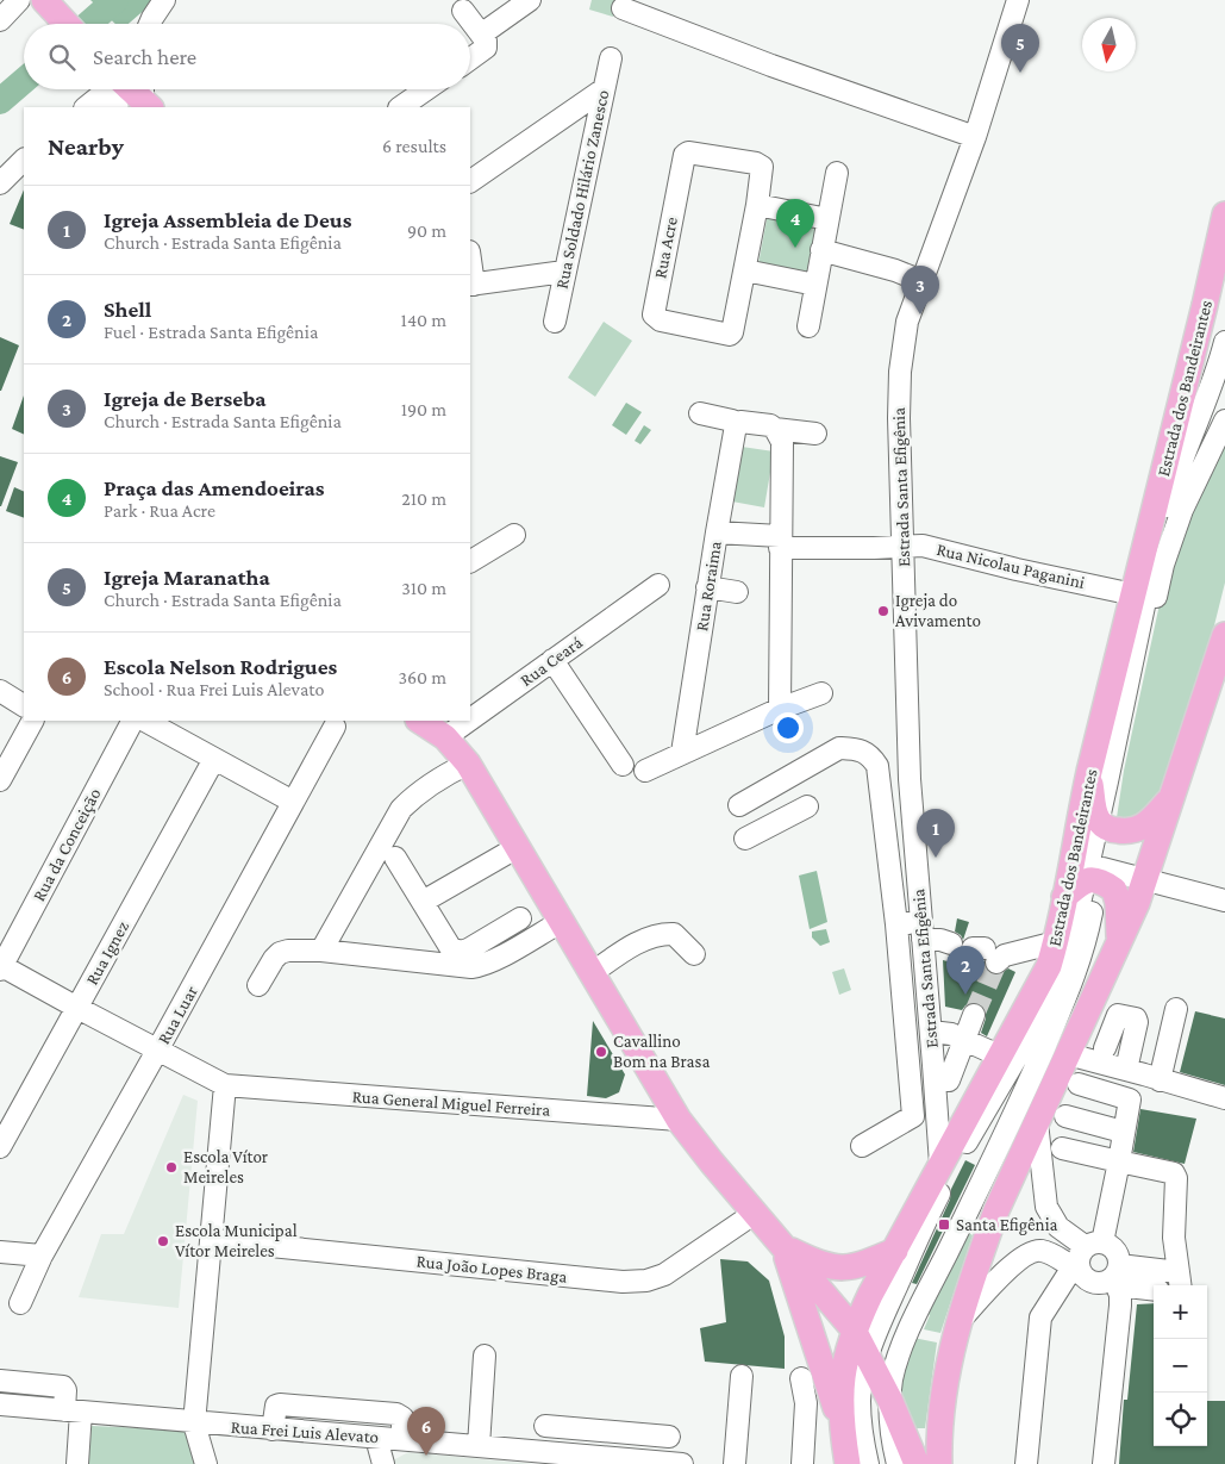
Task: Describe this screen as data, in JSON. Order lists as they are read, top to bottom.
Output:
{
  "streets": {
    "main road": ["Estrada dos Bandeirantes"],
    "street": [
      "Rua Soldado Hilário Zanesco",
      "Rua Acre",
      "Estrada Santa Efigênia",
      "Rua Nicolau Paganini",
      "Rua Roraima",
      "Rua Ceará",
      "Rua da Conceição",
      "Rua Ignez",
      "Rua Luar",
      "Rua General Miguel Ferreira",
      "Rua João Lopes Braga",
      "Rua Frei Luis Alevato"
    ]
  },
  "crossings": [
    ["Estrada dos Bandeirantes", "Estrada Santa Efigênia"],
    ["Estrada dos Bandeirantes", "Rua Nicolau Paganini"],
    ["Estrada Santa Efigênia", "Rua Nicolau Paganini"],
    ["Rua Nicolau Paganini", "Rua Roraima"]
  ],
  "places": {
    "other": [
      "Igreja do Avivamento",
      "Cavallino Bom na Brasa",
      "Escola Vítor Meireles",
      "Escola Municipal Vítor Meireles"
    ],
    "transit": ["Santa Efigênia"]
  },
  "north": "bottom",
  "page": {
    "pins": [
      "5",
      "4",
      "3",
      "1",
      "2",
      "6"
    ],
    "search": "Search here",
    "heading": ["Nearby", "6 results"],
    "list": [
      {
        "mark": "1",
        "name": "Igreja Assembleia de Deus",
        "note": "Church · Estrada Santa Efigênia",
        "value": "90 m"
      },
      {
        "mark": "2",
        "name": "Shell",
        "note": "Fuel · Estrada Santa Efigênia",
        "value": "140 m"
      },
      {
        "mark": "3",
        "name": "Igreja de Berseba",
        "note": "Church · Estrada Santa Efigênia",
        "value": "190 m"
      },
      {
        "mark": "4",
        "name": "Praça das Amendoeiras",
        "note": "Park · Rua Acre",
        "value": "210 m"
      },
      {
        "mark": "5",
        "name": "Igreja Maranatha",
        "note": "Church · Estrada Santa Efigênia",
        "value": "310 m"
      },
      {
        "mark": "6",
        "name": "Escola Nelson Rodrigues",
        "note": "School · Rua Frei Luis Alevato",
        "value": "360 m"
      }
    ],
    "map_buttons": ["+", "−"]
  }
}
